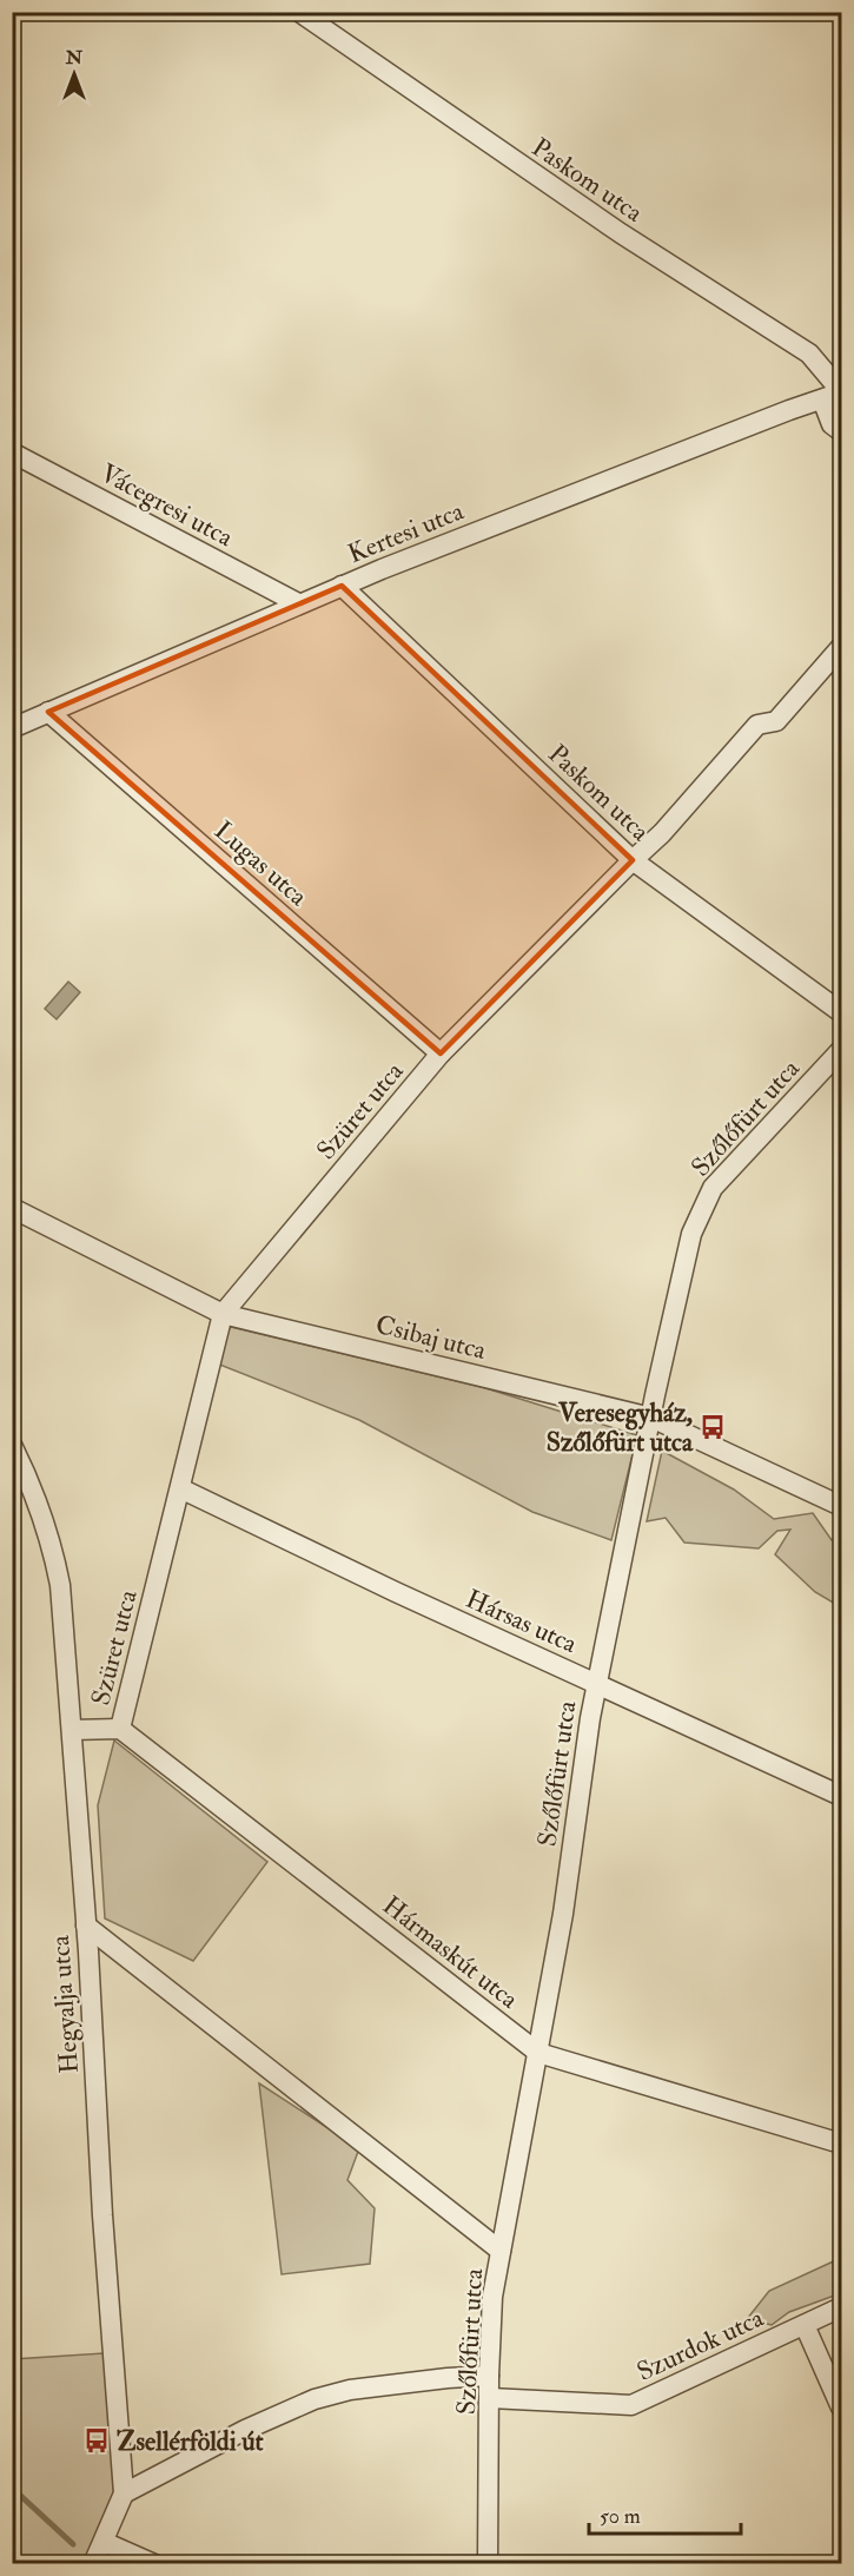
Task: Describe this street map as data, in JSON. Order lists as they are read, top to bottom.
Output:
{
  "streets": {
    "street": [
      "Paskom utca",
      "Vácegresi utca",
      "Kertesi utca",
      "Lugas utca",
      "Szüret utca",
      "Szőlőfürt utca",
      "Csibaj utca",
      "Hársas utca",
      "Hármaskút utca",
      "Hegyalja utca",
      "Szurdok utca"
    ]
  },
  "crossings": [
    ["Paskom utca", "Kertesi utca"],
    ["Paskom utca", "Szüret utca"],
    ["Vácegresi utca", "Kertesi utca"],
    ["Kertesi utca", "Lugas utca"],
    ["Lugas utca", "Szüret utca"],
    ["Szüret utca", "Csibaj utca"],
    ["Szüret utca", "Hársas utca"],
    ["Szüret utca", "Hármaskút utca"],
    ["Szőlőfürt utca", "Csibaj utca"],
    ["Szőlőfürt utca", "Hársas utca"],
    ["Szőlőfürt utca", "Hármaskút utca"],
    ["Szőlőfürt utca", "Szurdok utca"]
  ],
  "places": {
    "bus stop": ["Veresegyház, Szőlőfürt utca", "Zsellérföldi út"]
  },
  "scale_bar": "50 m",
  "north": "top"
}
